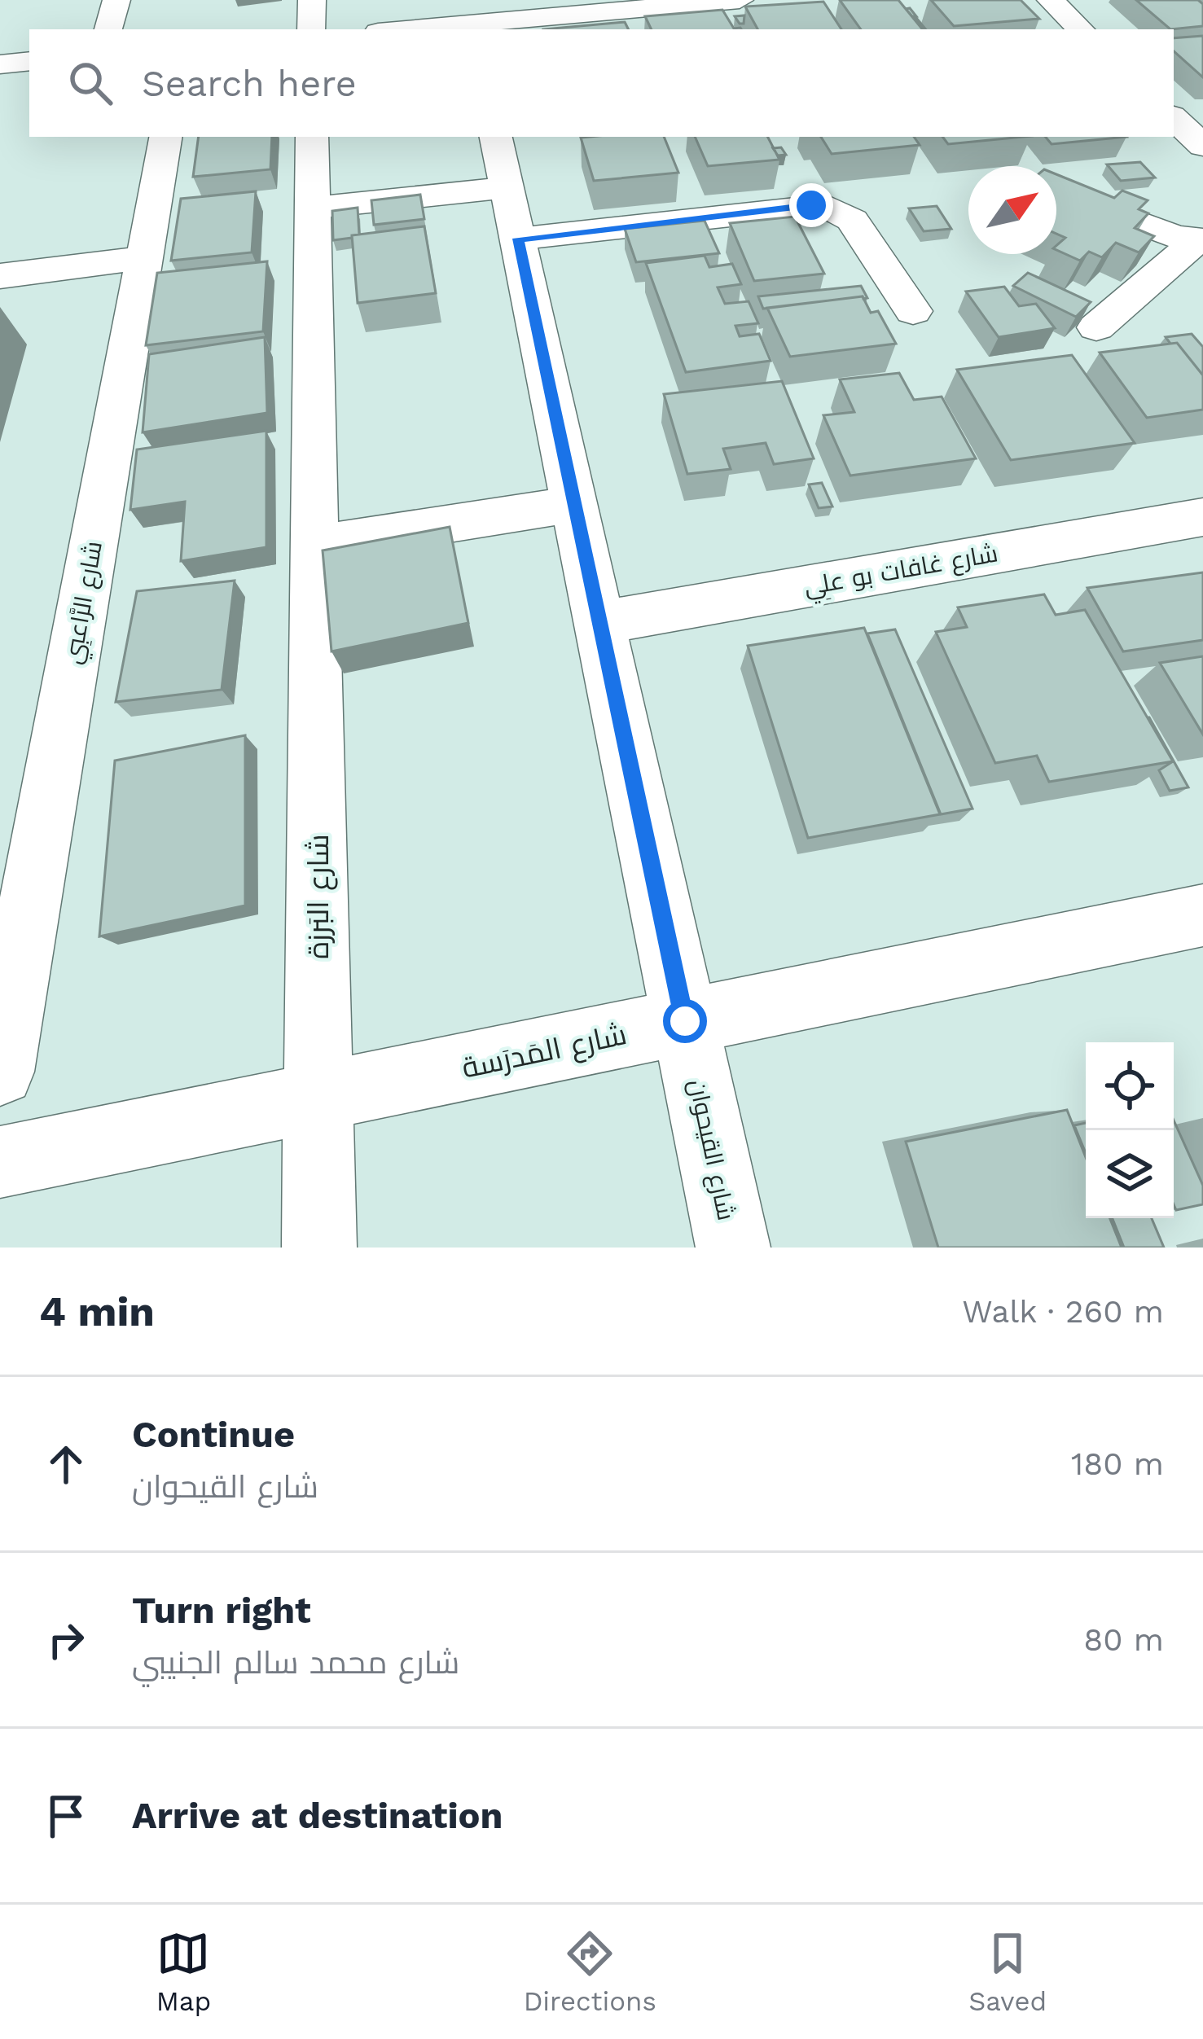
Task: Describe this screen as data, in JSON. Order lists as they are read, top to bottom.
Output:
{
  "streets": {
    "street": [
      "شارع غافات بو علِي",
      "شارع الرَّاعبِي",
      "شارع البَرزة",
      "شارع المَدرَسة",
      "شارع القيحوان"
    ]
  },
  "crossings": [
    ["شارع غافات بو علِي", "شارع القيحوان"],
    ["شارع البَرزة", "شارع المَدرَسة"],
    ["شارع المَدرَسة", "شارع القيحوان"]
  ],
  "north": "top right",
  "page": {
    "search": "Search here",
    "heading": ["4 min", "Walk · 260 m"],
    "list": [
      ["Continue", "شارع القيحوان", "180 m"],
      ["Turn right", "شارع محمد سالم الجنيبي", "80 m"],
      "Arrive at destination"
    ],
    "nav": ["Map", "Directions", "Saved"]
  }
}
